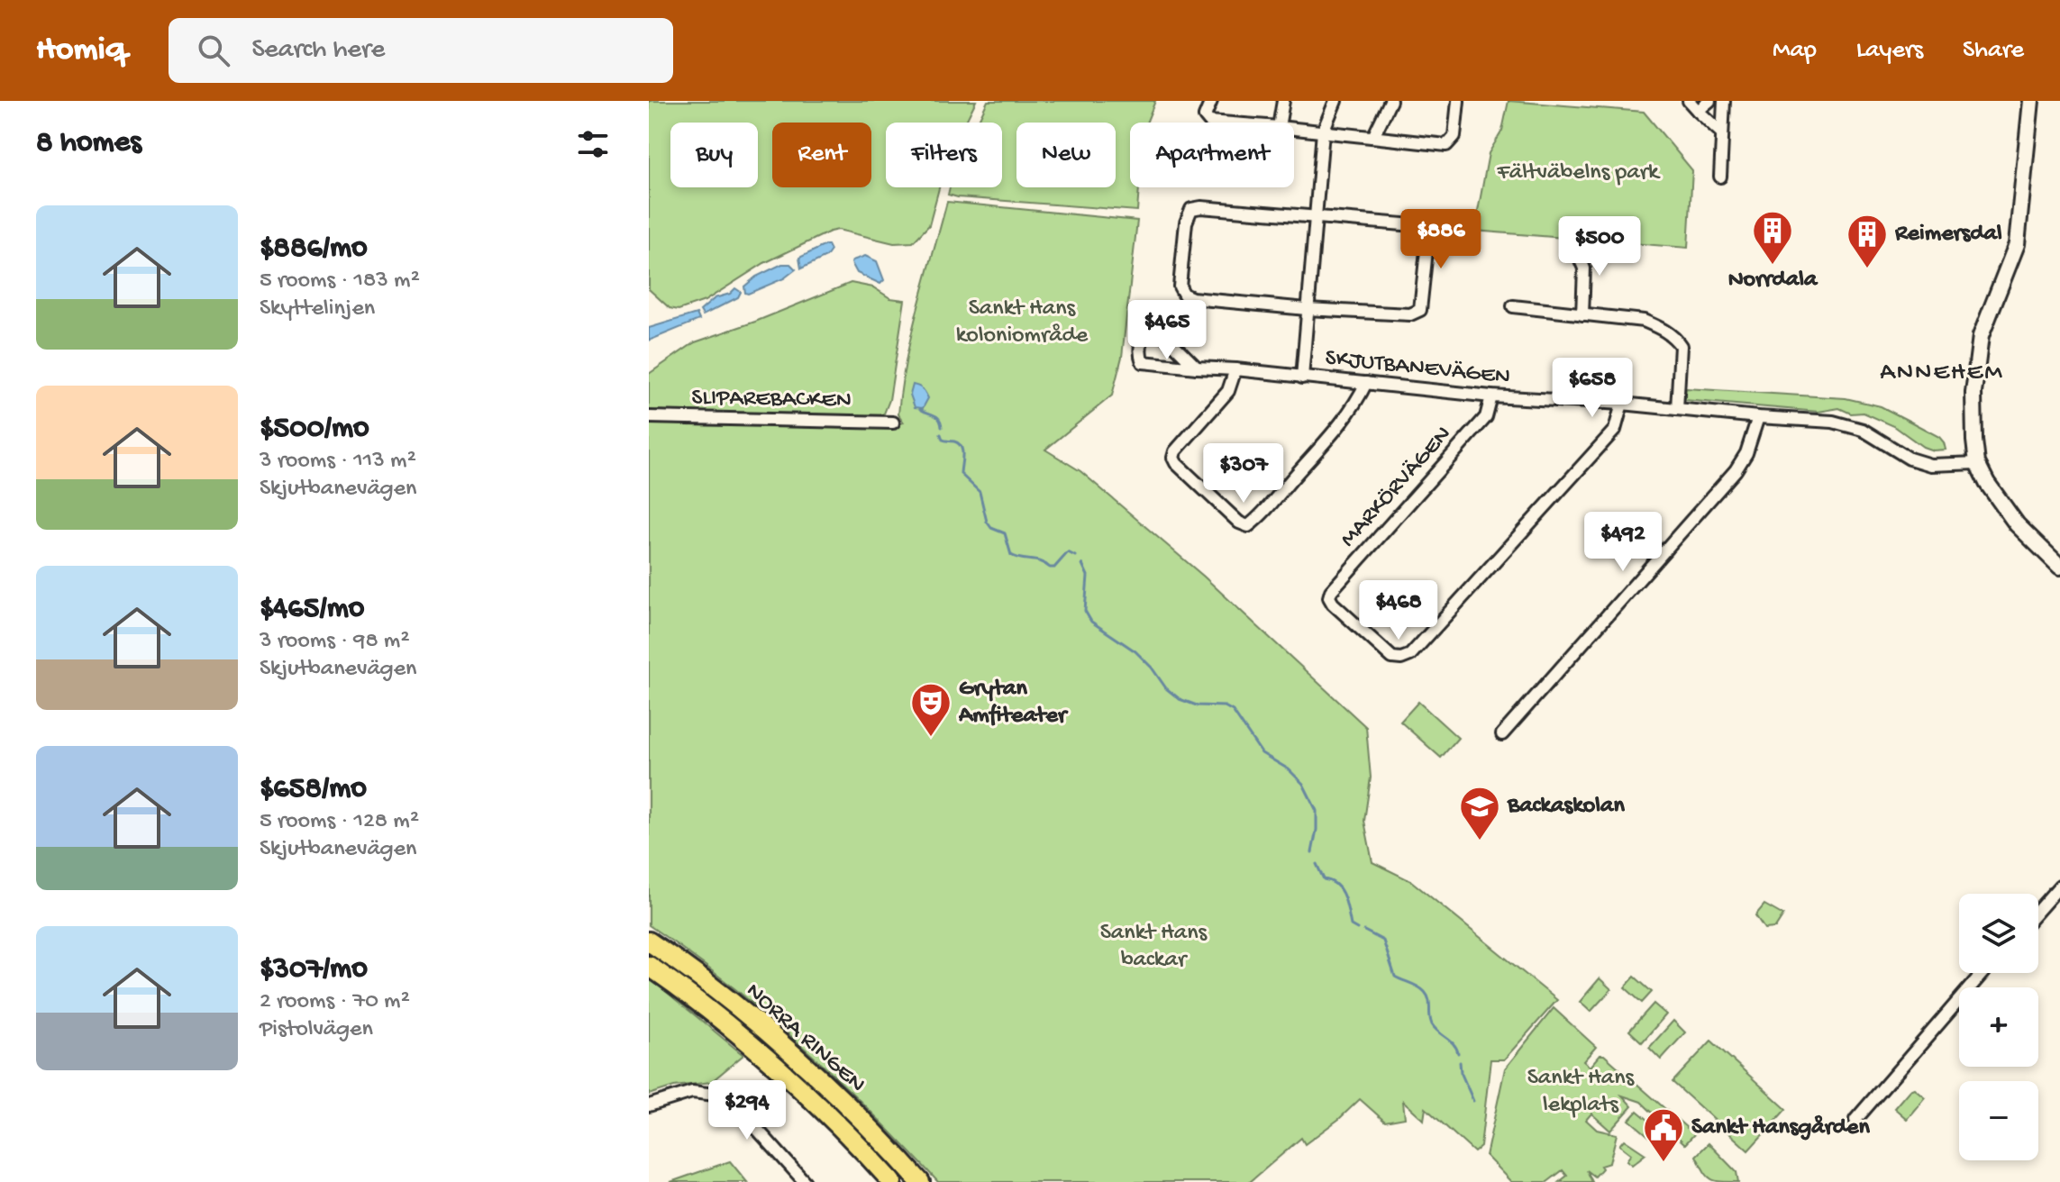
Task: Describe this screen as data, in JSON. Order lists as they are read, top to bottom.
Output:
{
  "streets": {
    "main road": ["NORRA RINGEN"],
    "street": ["SKJUTBANEVÄGEN", "SLIPAREBACKEN", "MARKÖRVÄGEN"]
  },
  "crossings": [
    ["SKJUTBANEVÄGEN", "MARKÖRVÄGEN"]
  ],
  "districts": ["ANNEHEM"],
  "parks": [
    "Fältväbelns park",
    "Sankt Hans koloniområde",
    "Sankt Hans backar",
    "Sankt Hans lekplats"
  ],
  "places": {
    "building": ["Norrdala", "Reimersdal"],
    "theatre": ["Grytan Amfiteater"],
    "school or university": ["Backaskolan"],
    "public building": ["Sankt Hansgården"]
  },
  "page": {
    "header": "Homiq",
    "search": "Search here",
    "nav": ["Map", "Layers", "Share"],
    "heading": "8 homes",
    "chip": [
      "Buy",
      "Rent",
      "Filters",
      "New",
      "Apartment"
    ],
    "list": [
      {
        "name": "$886/mo",
        "note": "5 rooms · 183 m² · Skyttelinjen"
      },
      {
        "name": "$500/mo",
        "note": "3 rooms · 113 m² · Skjutbanevägen"
      },
      {
        "name": "$465/mo",
        "note": "3 rooms · 98 m² · Skjutbanevägen"
      },
      {
        "name": "$658/mo",
        "note": "5 rooms · 128 m² · Skjutbanevägen"
      },
      {
        "name": "$307/mo",
        "note": "2 rooms · 70 m² · Pistolvägen"
      }
    ],
    "price": [
      "$886",
      "$500",
      "$465",
      "$658",
      "$307",
      "$492",
      "$468",
      "$294"
    ],
    "map_buttons": ["+", "−"]
  }
}
